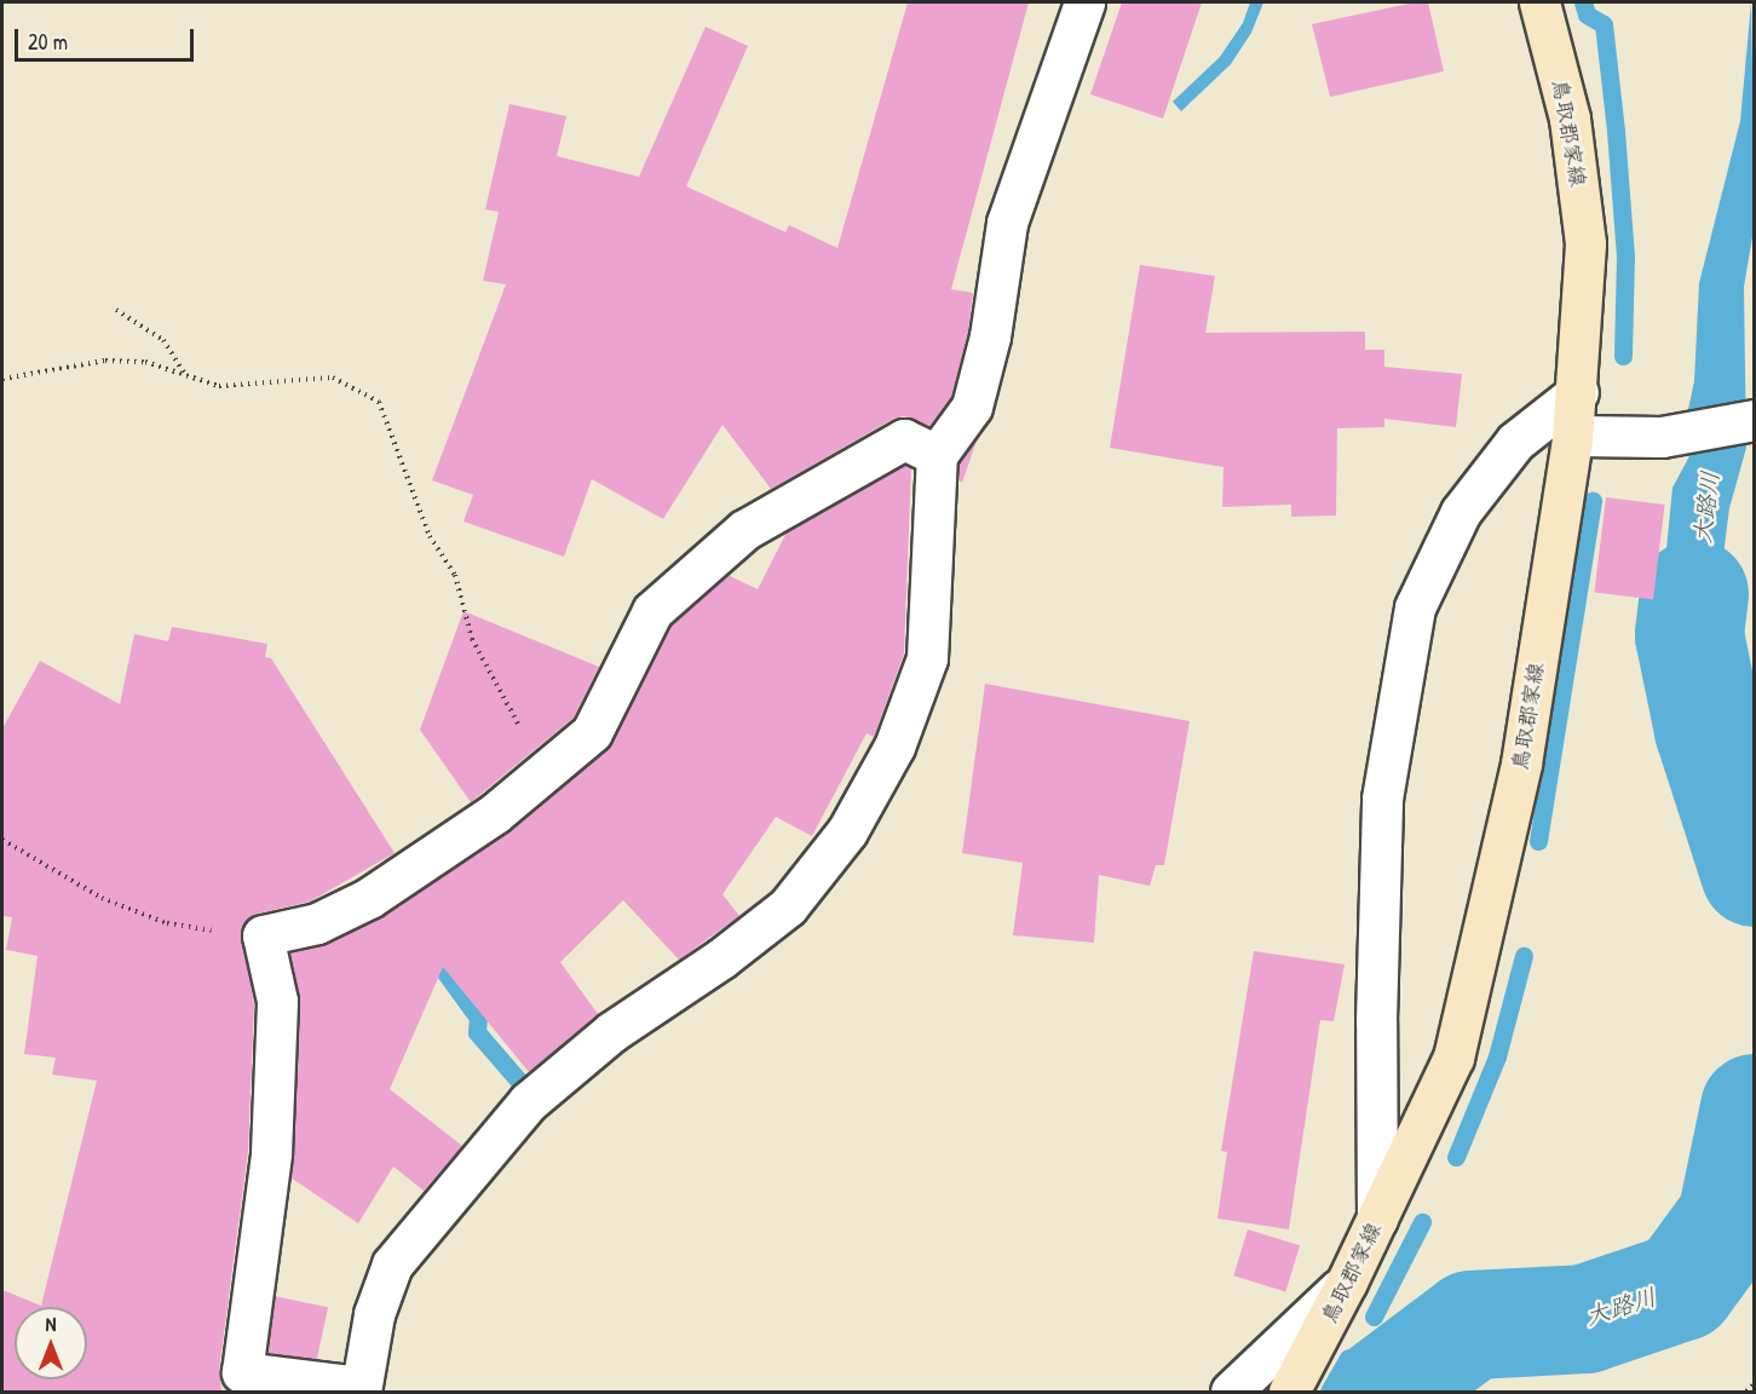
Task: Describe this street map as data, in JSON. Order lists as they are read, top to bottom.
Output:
{
  "streets": {
    "main road": ["鳥取郡家線"]
  },
  "water": ["大路川"],
  "scale_bar": "20 m",
  "north": "top"
}
